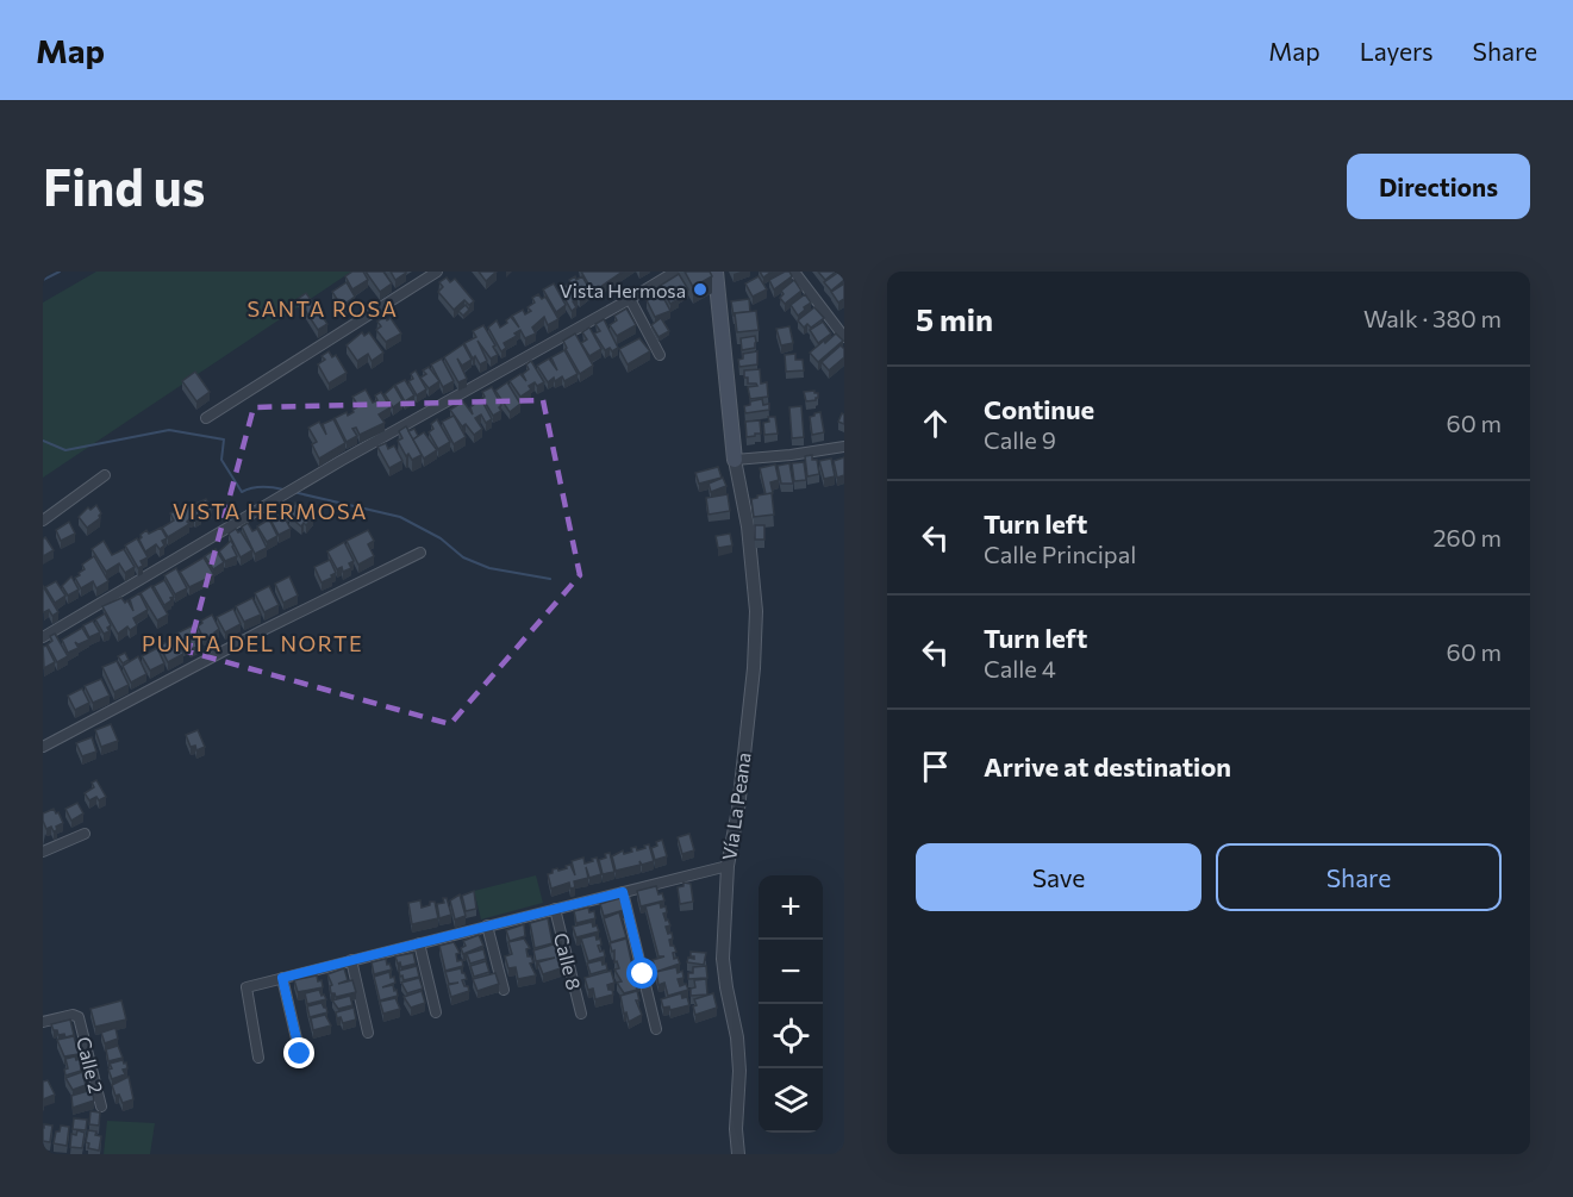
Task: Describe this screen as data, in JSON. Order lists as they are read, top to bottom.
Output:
{
  "streets": {
    "street": ["Vía La Peana", "Calle 8", "Calle 2"]
  },
  "districts": ["SANTA ROSA", "VISTA HERMOSA", "PUNTA DEL NORTE"],
  "places": ["Vista Hermosa"],
  "page": {
    "header": "Map",
    "nav": ["Map", "Layers", "Share"],
    "buttons": [
      "Directions",
      ["Save", "Share"]
    ],
    "title": "Find us",
    "heading": ["5 min", "Walk · 380 m"],
    "list": [
      ["Continue", "Calle 9", "60 m"],
      ["Turn left", "Calle Principal", "260 m"],
      ["Turn left", "Calle 4", "60 m"],
      "Arrive at destination"
    ],
    "map_buttons": ["+", "−"]
  }
}
